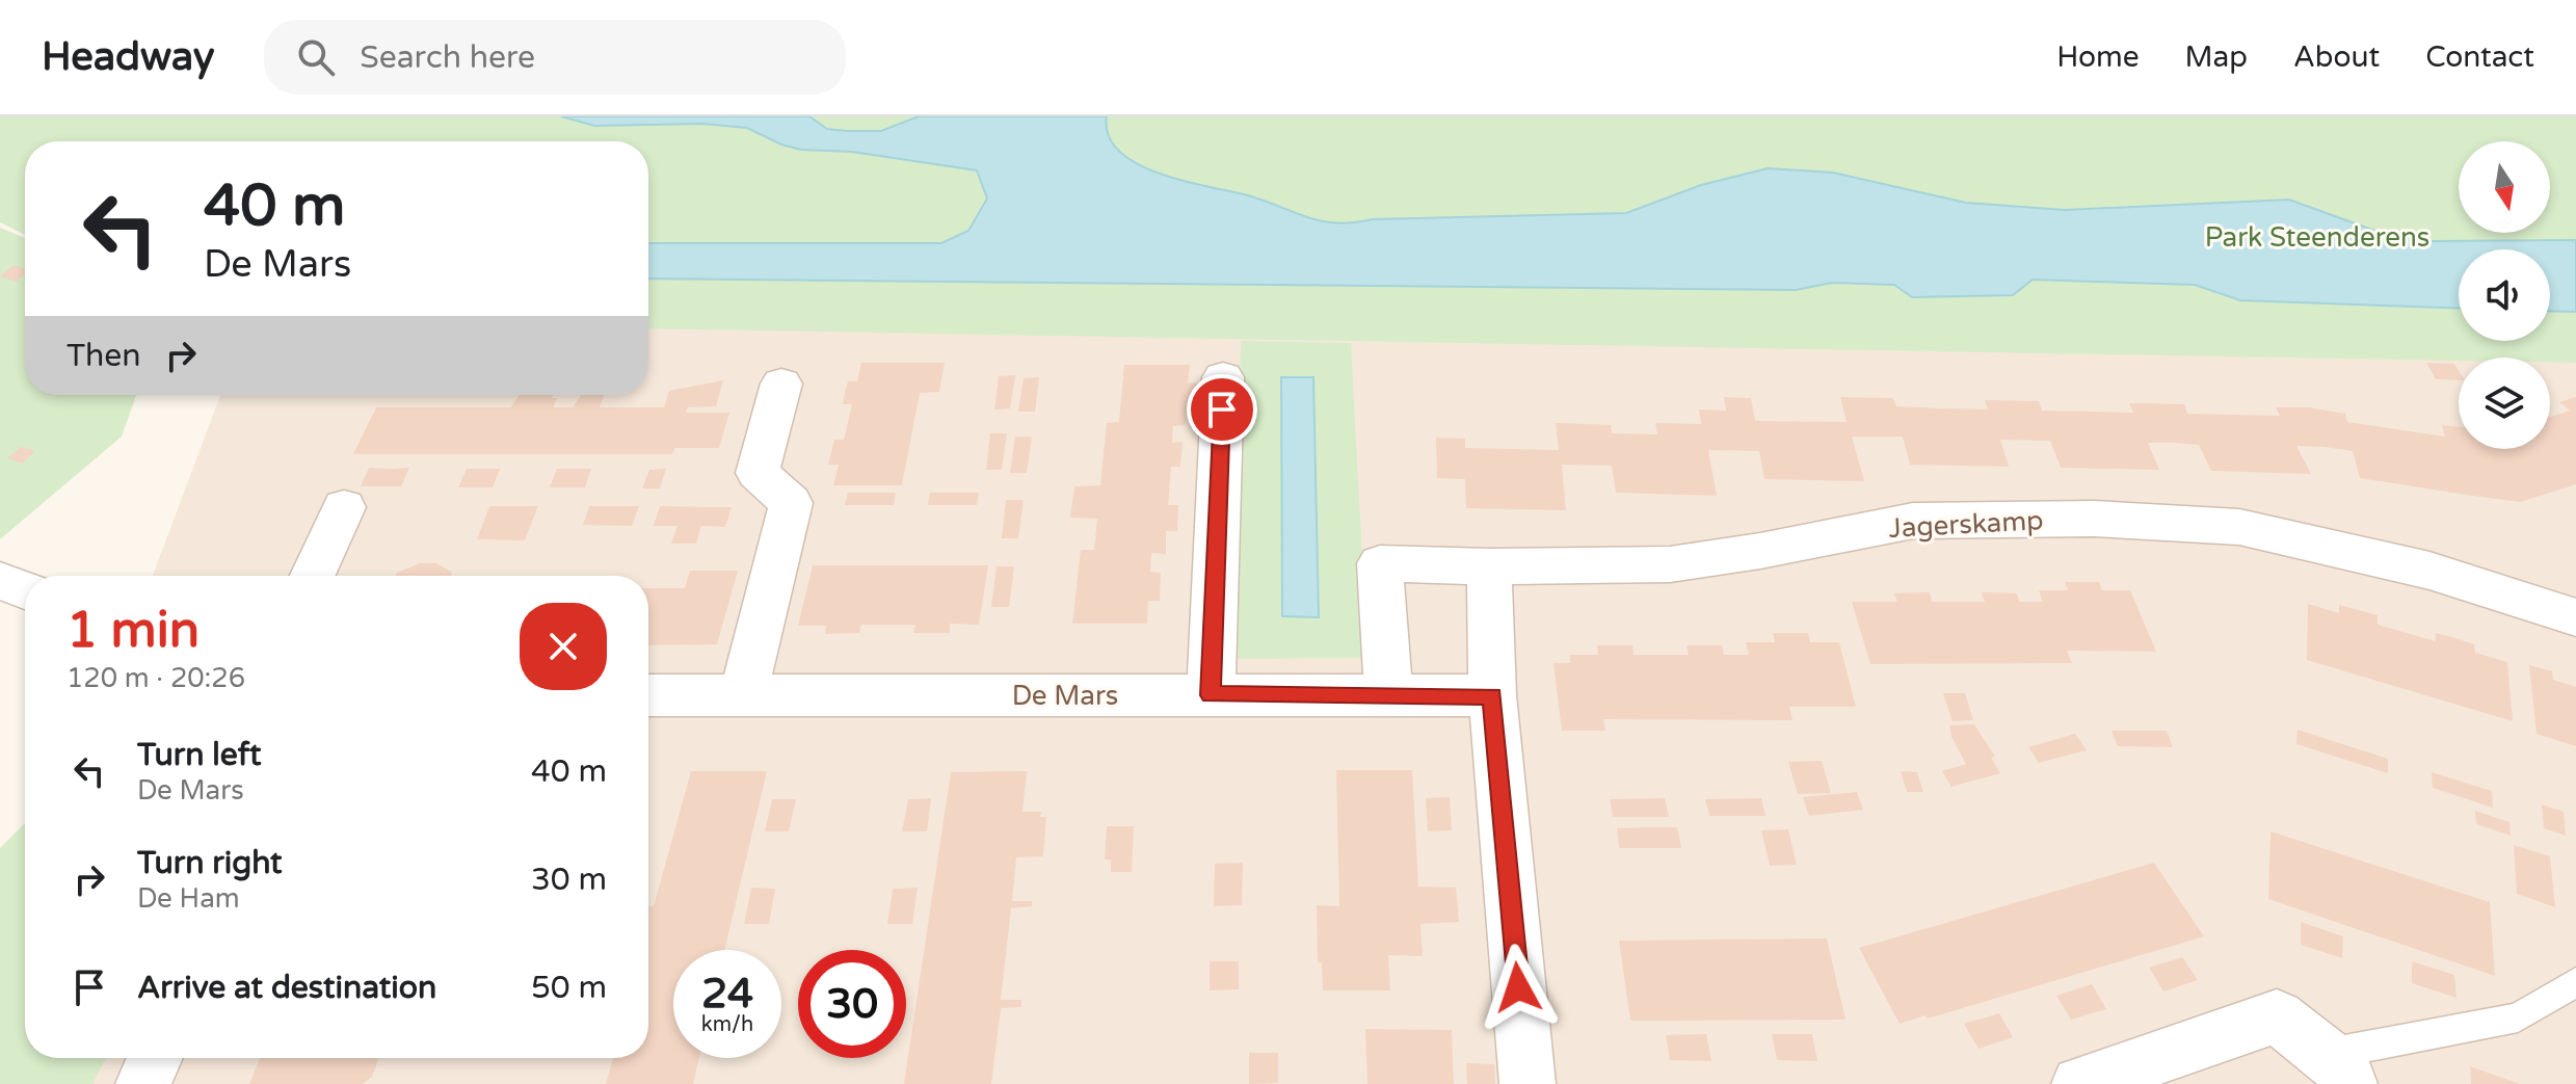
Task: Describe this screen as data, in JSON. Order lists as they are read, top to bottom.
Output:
{
  "streets": {
    "street": ["Jagerskamp", "De Mars"]
  },
  "crossings": [
    ["Jagerskamp", "De Mars"]
  ],
  "parks": ["Park Steenderens"],
  "north": "bottom",
  "page": {
    "header": "Headway",
    "search": "Search here",
    "nav": [
      "Home",
      "Map",
      "About",
      "Contact"
    ],
    "turn": ["40 m", "De Mars"],
    "then": "Then",
    "heading": ["1 min", "120 m · 20:26"],
    "list": [
      {
        "name": "Turn left",
        "note": "De Mars",
        "value": "40 m"
      },
      {
        "name": "Turn right",
        "note": "De Ham",
        "value": "30 m"
      },
      {
        "name": "Arrive at destination",
        "value": "50 m"
      }
    ],
    "speed": "24 km/h",
    "limit": "30"
  }
}
